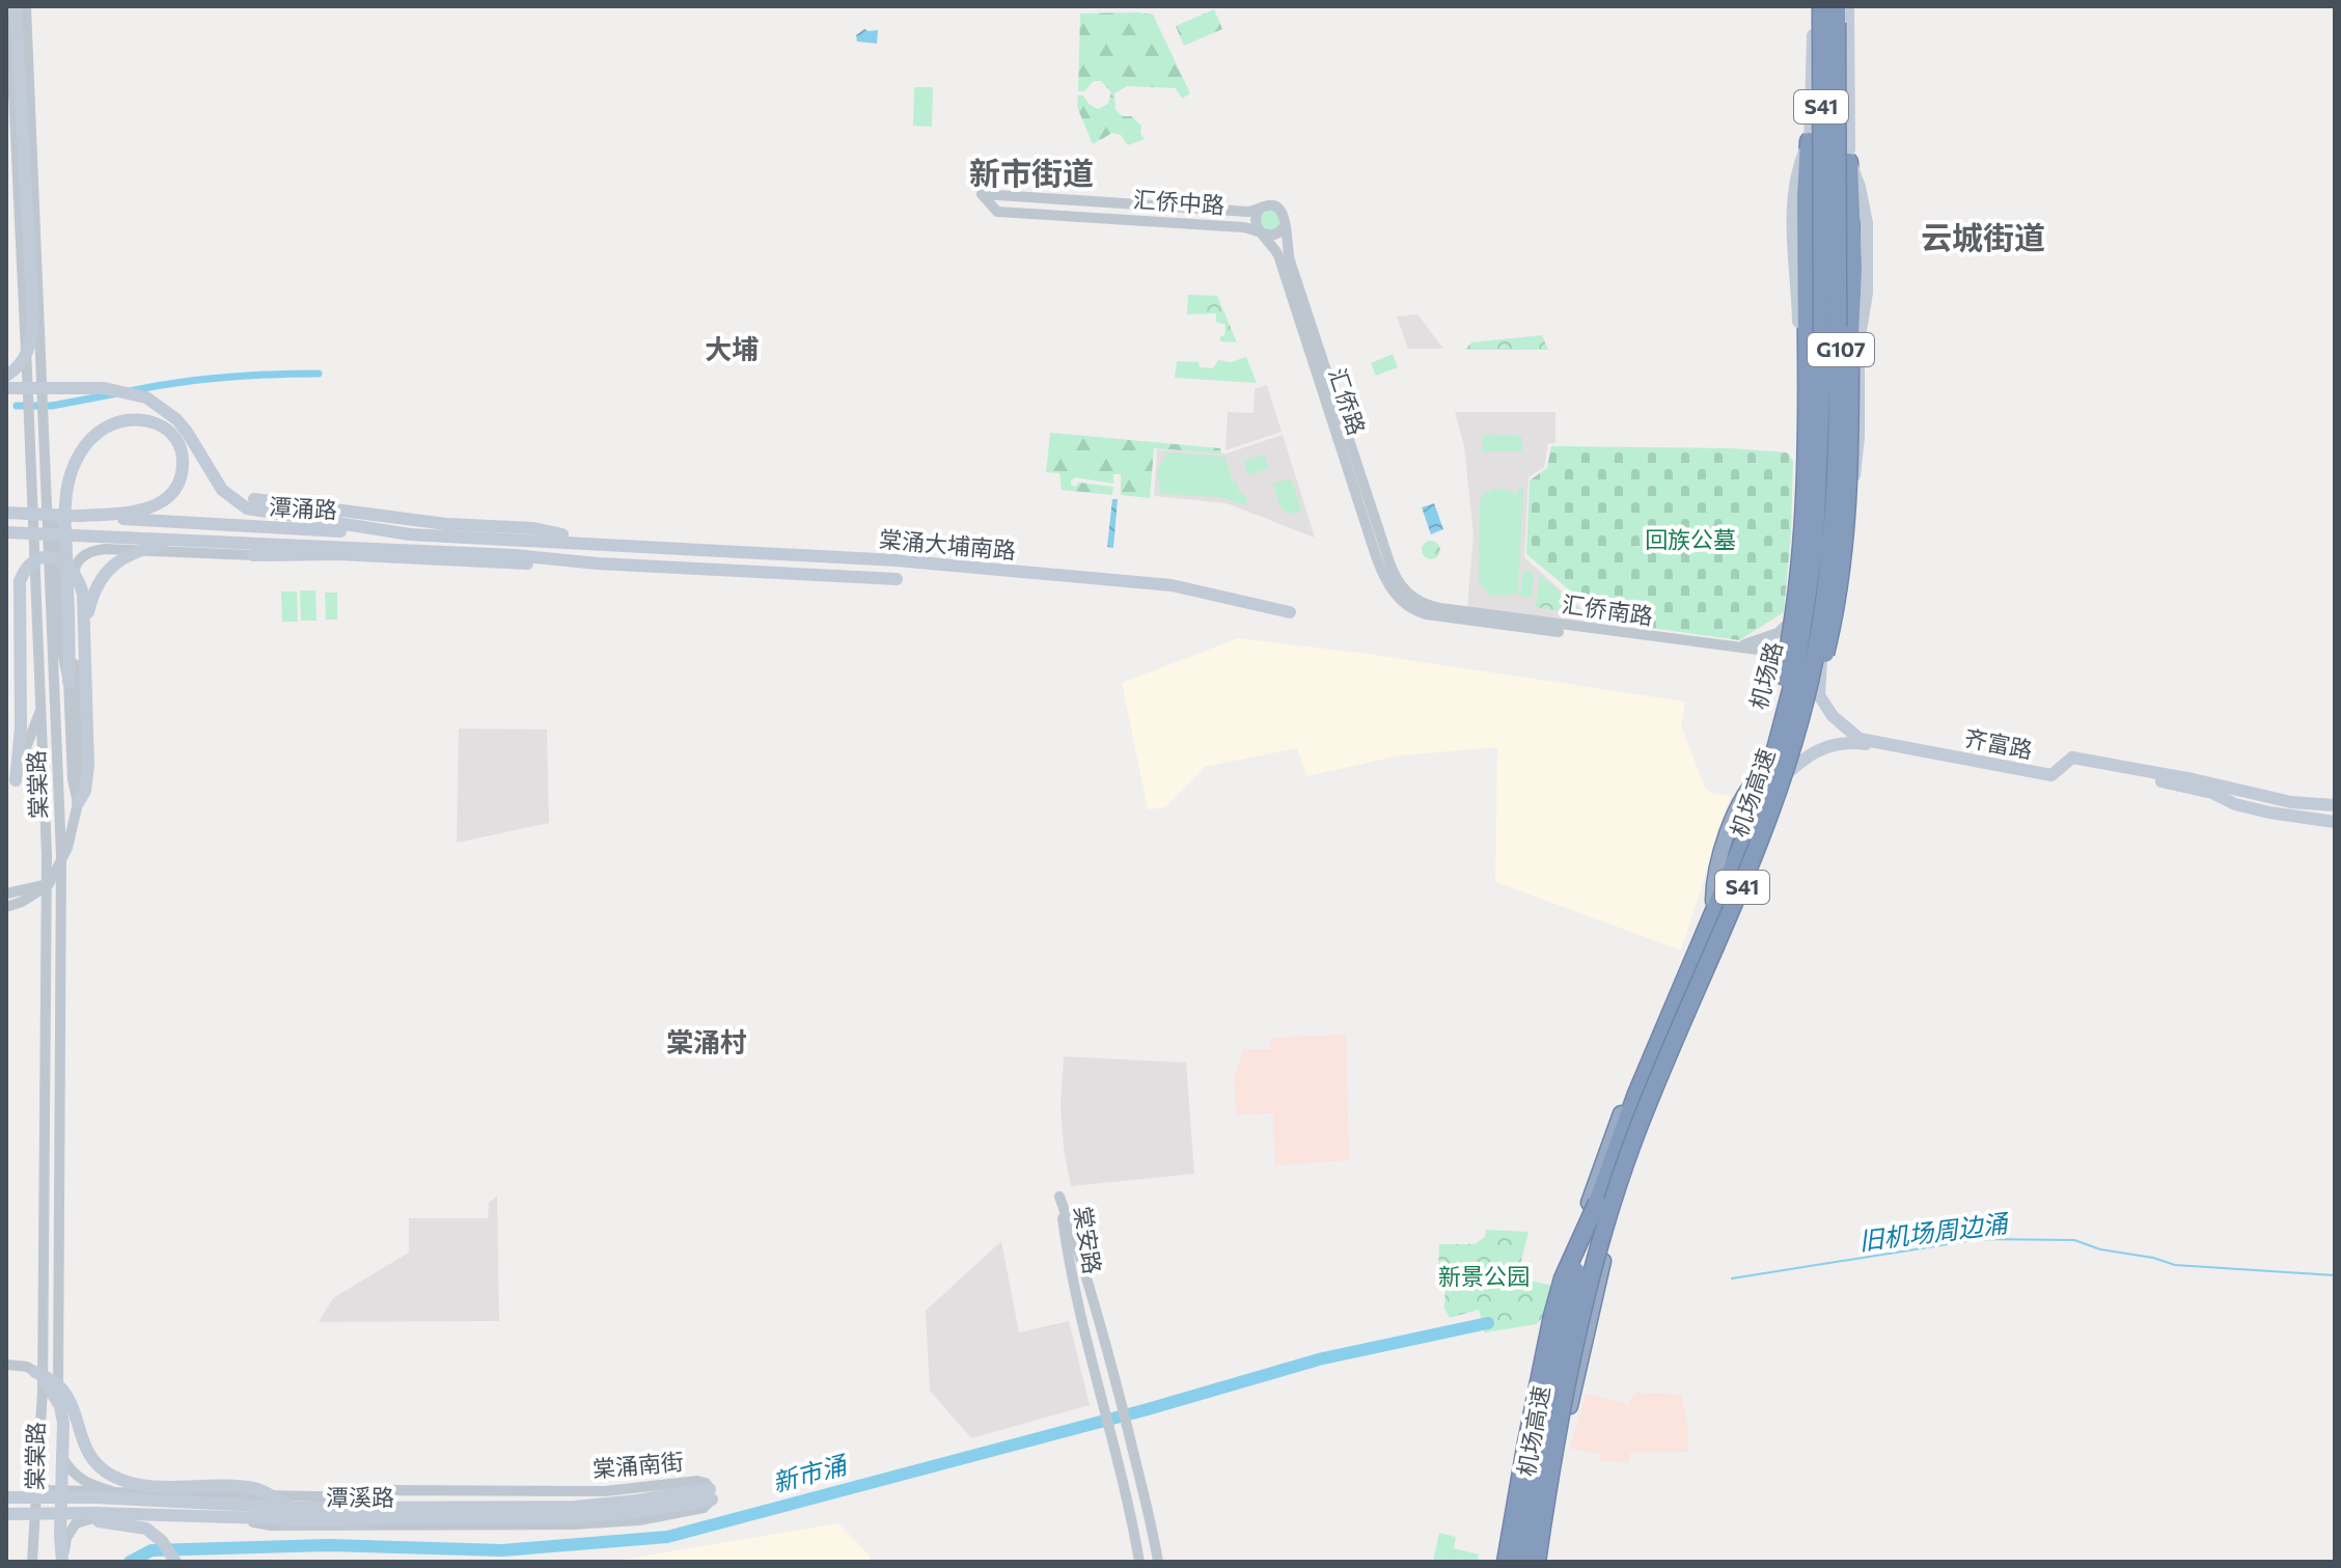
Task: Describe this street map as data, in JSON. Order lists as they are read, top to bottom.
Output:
{
  "streets": {
    "highway": [
      "S41",
      "G107",
      "机场路",
      "机场高速"
    ],
    "main road": [
      "潭涌路",
      "棠涌大埔南路",
      "齐富路",
      "潭溪路"
    ],
    "street": [
      "汇侨中路",
      "汇侨路",
      "汇侨南路",
      "棠棠路",
      "棠安路",
      "棠涌南街"
    ]
  },
  "crossings": [
    ["汇侨中路", "汇侨路"],
    ["汇侨路", "汇侨南路"],
    ["潭涌路", "棠涌大埔南路"],
    ["汇侨南路", "机场路"],
    ["机场路", "齐富路"],
    ["机场路", "机场高速"],
    ["棠棠路", "棠涌南街"],
    ["棠棠路", "潭溪路"],
    ["棠涌南街", "潭溪路"]
  ],
  "districts": [
    "新市街道",
    "云城街道",
    "大埔",
    "棠涌村"
  ],
  "water": ["旧机场周边涌", "新市涌"],
  "parks": ["回族公墓", "新景公园"]
}
